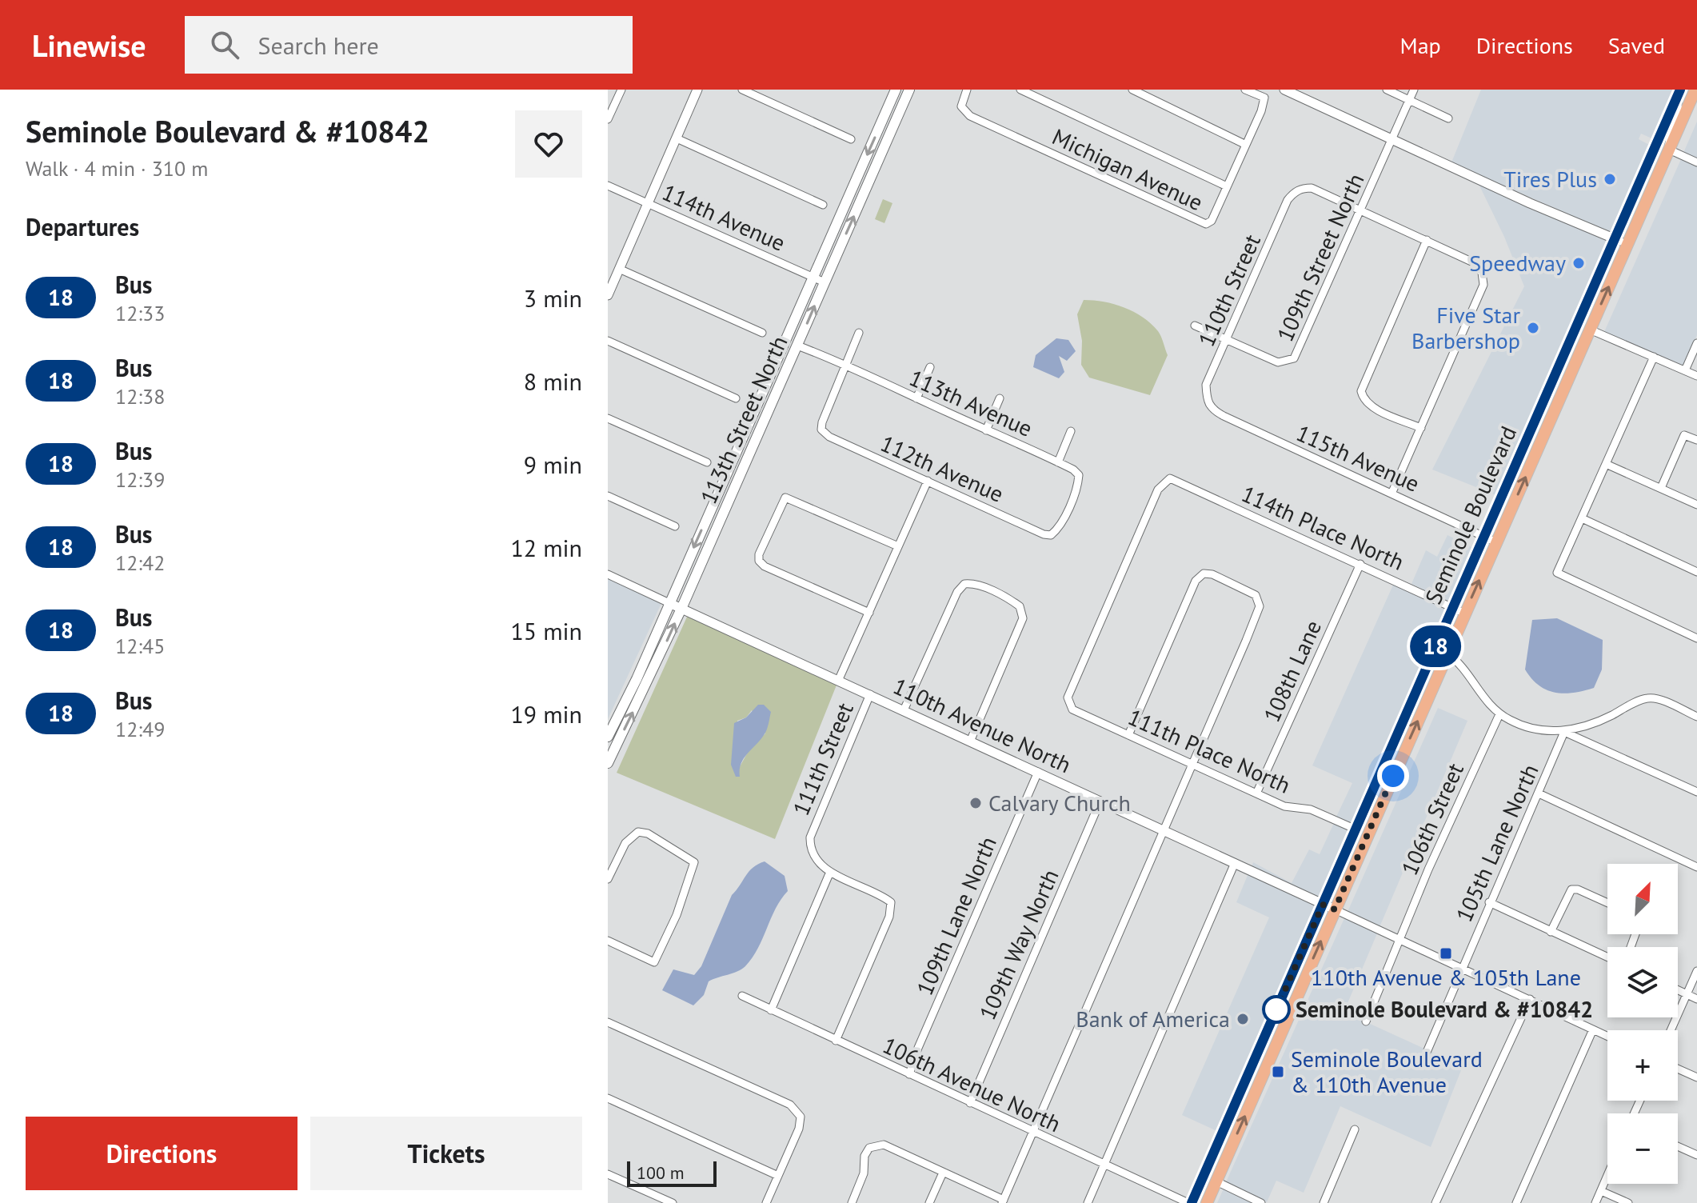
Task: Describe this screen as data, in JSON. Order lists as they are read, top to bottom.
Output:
{
  "streets": {
    "main road": ["113th Street North", "Seminole Boulevard"],
    "street": [
      "Michigan Avenue",
      "114th Avenue",
      "109th Street North",
      "110th Street",
      "113th Avenue",
      "115th Avenue",
      "112th Avenue",
      "114th Place North",
      "108th Lane",
      "110th Avenue North",
      "111th Place North",
      "111th Street",
      "106th Street",
      "105th Lane North",
      "109th Lane North",
      "109th Way North",
      "106th Avenue North"
    ]
  },
  "crossings": [
    ["114th Avenue", "113th Street North"],
    ["109th Street North", "110th Street"],
    ["110th Street", "115th Avenue"],
    ["113th Avenue", "113th Street North"],
    ["113th Avenue", "112th Avenue"],
    ["113th Street North", "110th Avenue North"],
    ["115th Avenue", "Seminole Boulevard"],
    ["Seminole Boulevard", "114th Place North"],
    ["Seminole Boulevard", "110th Avenue North"],
    ["Seminole Boulevard", "111th Place North"],
    ["Seminole Boulevard", "106th Avenue North"],
    ["114th Place North", "108th Lane"],
    ["114th Place North", "111th Place North"],
    ["108th Lane", "111th Place North"],
    ["110th Avenue North", "111th Street"],
    ["110th Avenue North", "106th Street"],
    ["110th Avenue North", "105th Lane North"],
    ["110th Avenue North", "109th Lane North"],
    ["110th Avenue North", "109th Way North"],
    ["109th Lane North", "106th Avenue North"],
    ["109th Way North", "106th Avenue North"]
  ],
  "places": {
    "other": [
      "Tires Plus",
      "Speedway",
      "Five Star Barbershop",
      "Calvary Church",
      "Seminole Boulevard & #10842",
      "Bank of America"
    ],
    "transit": ["110th Avenue & 105th Lane", "Seminole Boulevard & 110th Avenue"]
  },
  "lines": ["bus line 18"],
  "scale_bar": "100 m",
  "north": "top right",
  "page": {
    "header": "Linewise",
    "search": "Search here",
    "nav": ["Map", "Directions", "Saved"],
    "heading": [
      ["Seminole Boulevard & #10842", "Walk · 4 min · 310 m"],
      "Departures"
    ],
    "on_map": "18",
    "list": [
      {
        "mark": "18",
        "name": "Bus",
        "note": "12:33",
        "value": "3 min"
      },
      {
        "mark": "18",
        "name": "Bus",
        "note": "12:38",
        "value": "8 min"
      },
      {
        "mark": "18",
        "name": "Bus",
        "note": "12:39",
        "value": "9 min"
      },
      {
        "mark": "18",
        "name": "Bus",
        "note": "12:42",
        "value": "12 min"
      },
      {
        "mark": "18",
        "name": "Bus",
        "note": "12:45",
        "value": "15 min"
      },
      {
        "mark": "18",
        "name": "Bus",
        "note": "12:49",
        "value": "19 min"
      }
    ],
    "map_buttons": ["+", "−"],
    "buttons": ["Directions", "Tickets"],
    "scale": "100 m"
  }
}
